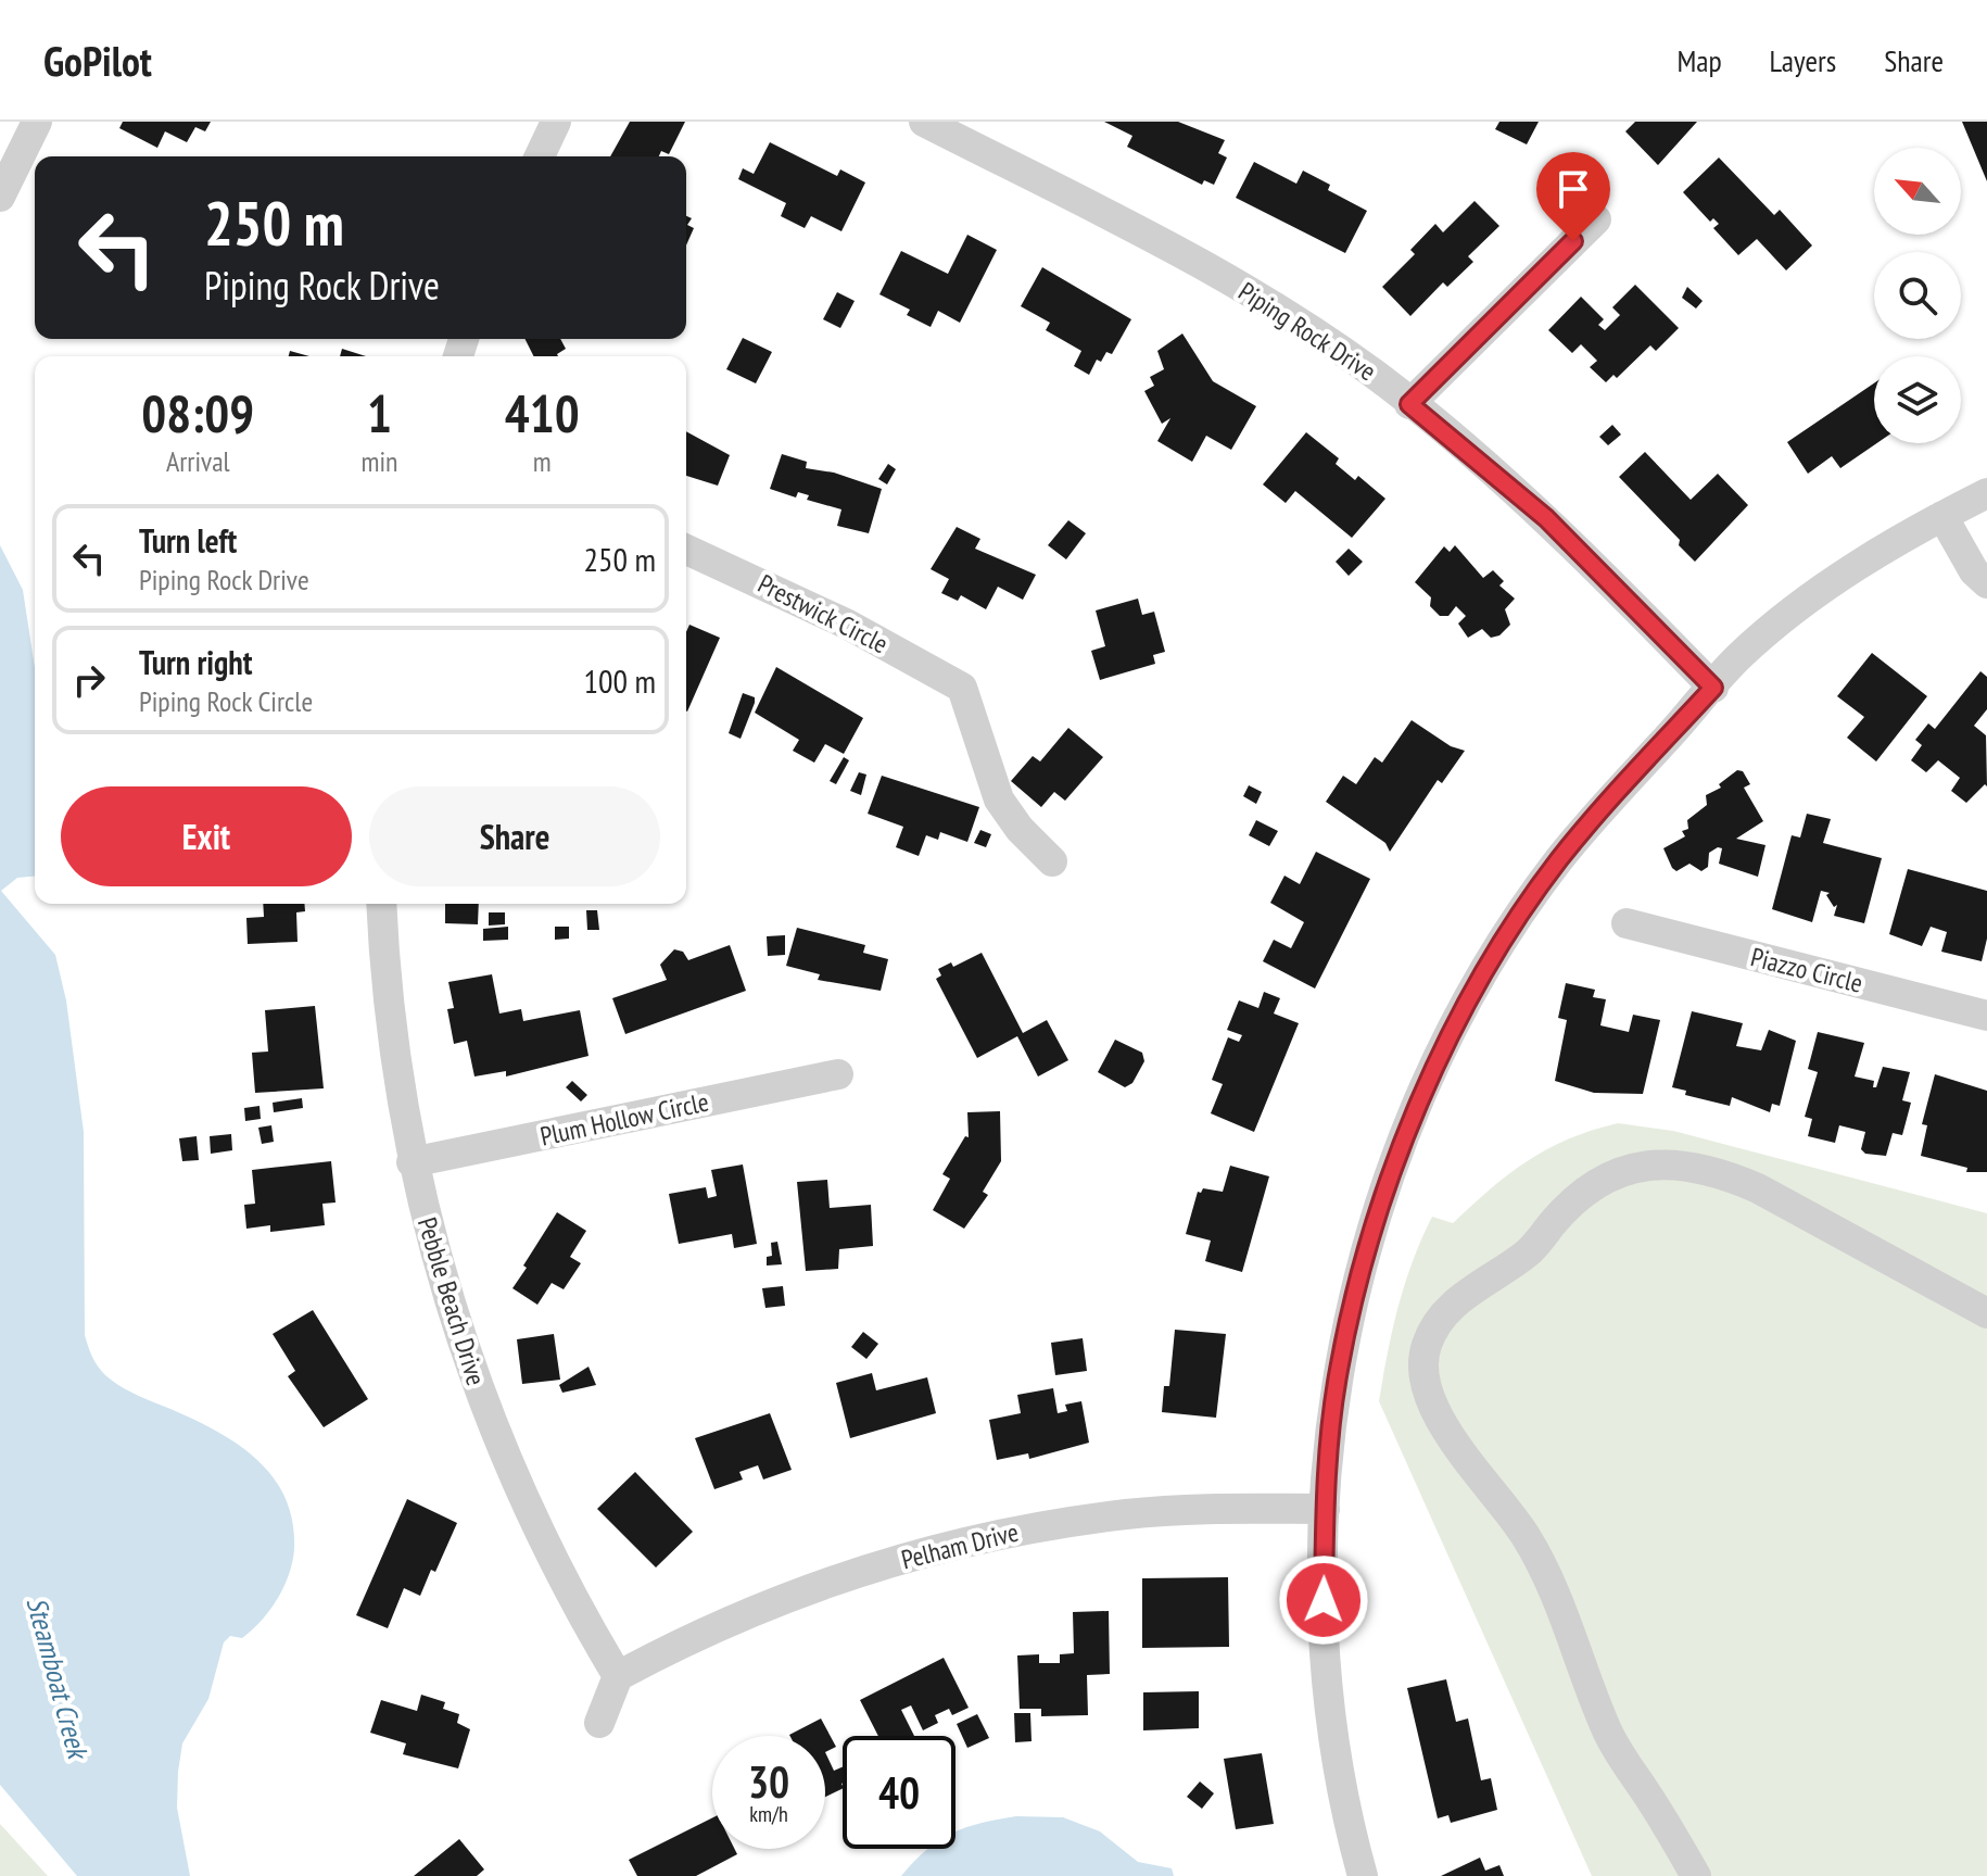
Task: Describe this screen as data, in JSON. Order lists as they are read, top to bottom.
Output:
{
  "streets": {
    "street": [
      "Piping Rock Drive",
      "Prestwick Circle",
      "Piazzo Circle",
      "Plum Hollow Circle",
      "Pebble Beach Drive",
      "Pelham Drive"
    ]
  },
  "crossings": [
    ["Plum Hollow Circle", "Pebble Beach Drive"],
    ["Pebble Beach Drive", "Pelham Drive"]
  ],
  "water": ["Steamboat Creek"],
  "north": "top left",
  "page": {
    "header": "GoPilot",
    "nav": ["Map", "Layers", "Share"],
    "turn": ["250 m", "Piping Rock Drive"],
    "eta": [
      "08:09",
      "Arrival",
      "1",
      "min",
      "410",
      "m"
    ],
    "list": [
      {
        "name": "Turn left",
        "note": "Piping Rock Drive",
        "value": "250 m"
      },
      {
        "name": "Turn right",
        "note": "Piping Rock Circle",
        "value": "100 m"
      }
    ],
    "buttons": ["Exit", "Share"],
    "speed": "30 km/h",
    "limit": "40"
  }
}
